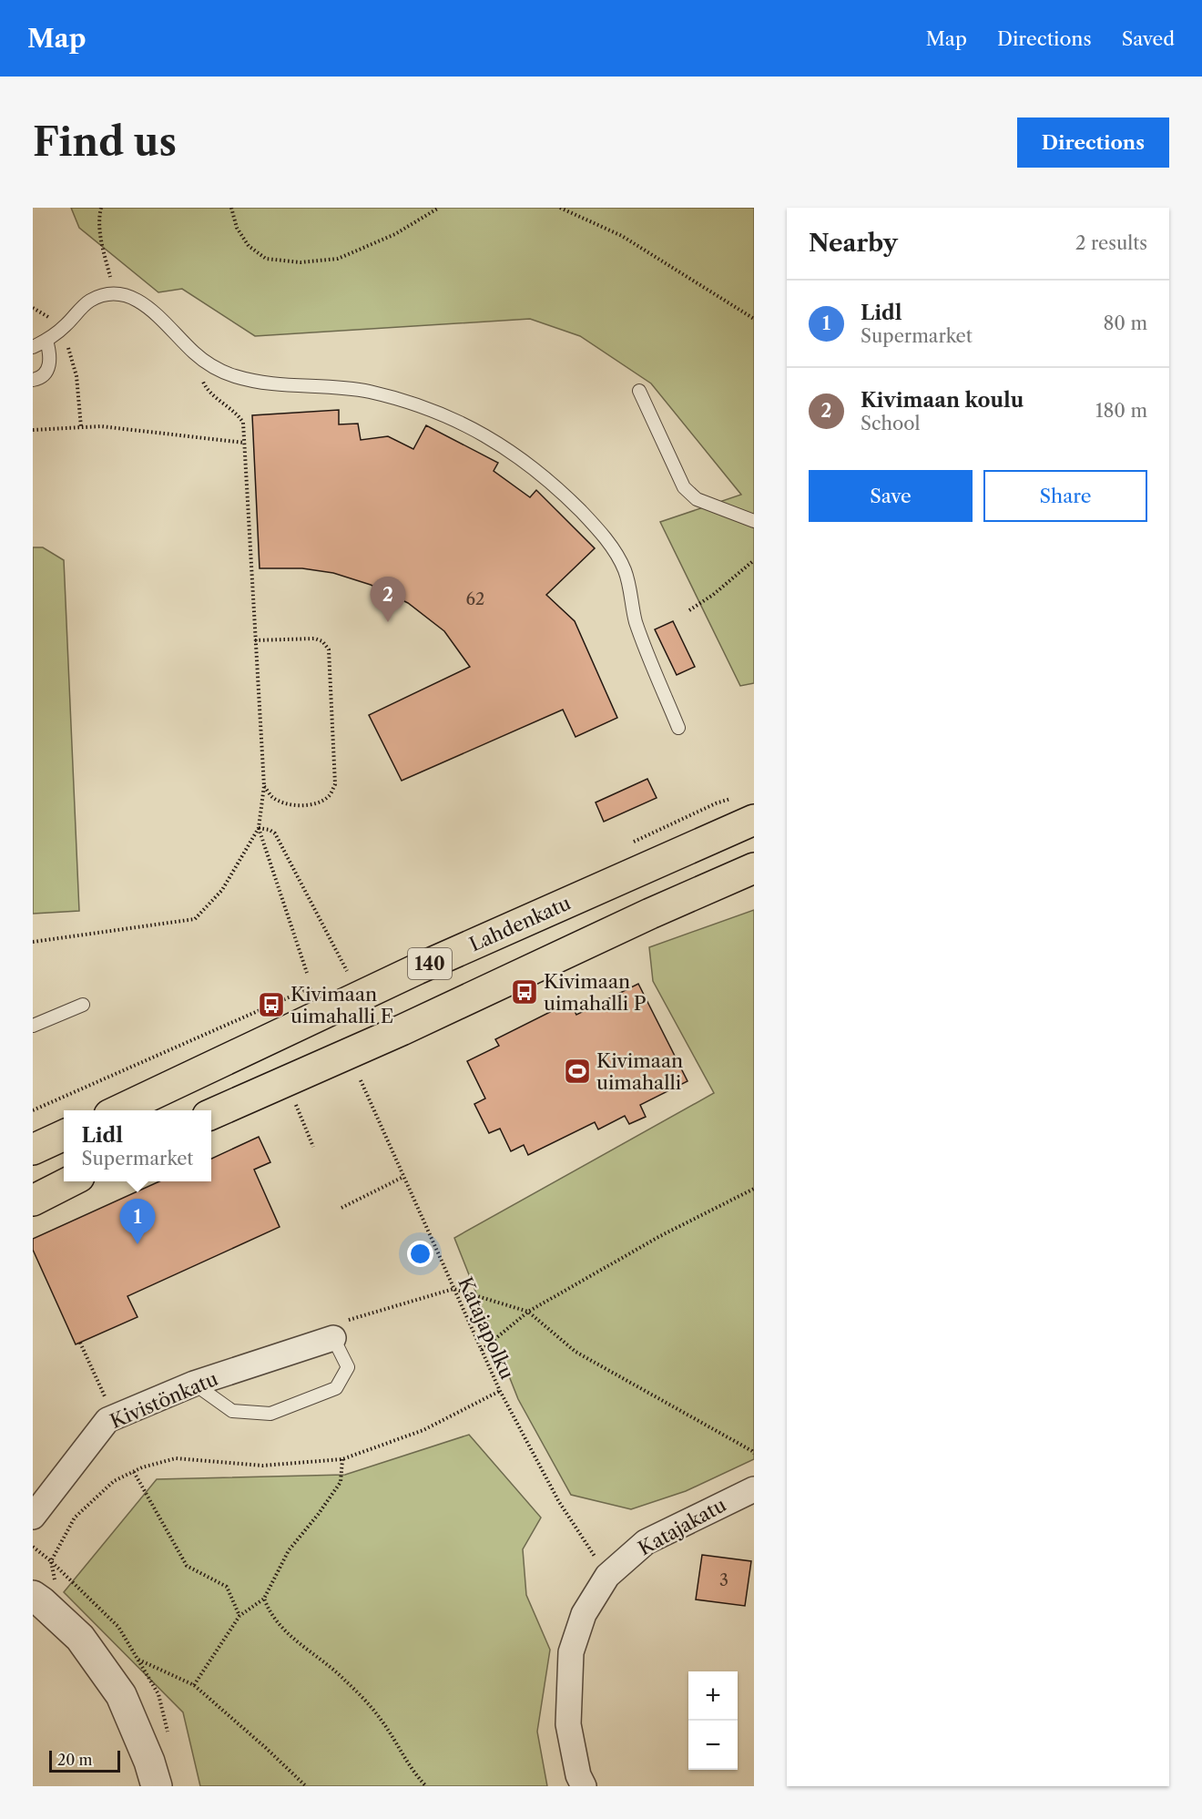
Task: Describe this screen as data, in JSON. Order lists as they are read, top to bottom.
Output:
{
  "streets": {
    "main road": ["Lahdenkatu", "140"],
    "street": ["Kivistönkatu", "Katajakatu"],
    "path": ["Katajapolku"]
  },
  "crossings": [
    ["Katajapolku", "Katajakatu"]
  ],
  "places": {
    "bus stop": ["Kivimaan uimahalli P", "Kivimaan uimahalli E"],
    "sports": ["Kivimaan uimahalli"]
  },
  "house_numbers": ["62", "3"],
  "scale_bar": "20 m",
  "page": {
    "header": "Map",
    "nav": ["Map", "Directions", "Saved"],
    "buttons": [
      "Directions",
      ["Save", "Share"]
    ],
    "title": "Find us",
    "heading": ["Nearby", "2 results"],
    "list": [
      {
        "mark": "1",
        "name": "Lidl",
        "note": "Supermarket",
        "value": "80 m"
      },
      {
        "mark": "2",
        "name": "Kivimaan koulu",
        "note": "School",
        "value": "180 m"
      }
    ],
    "pins": ["2", "1"],
    "popup": ["Lidl", "Supermarket"],
    "map_buttons": ["+", "−"],
    "scale": "20 m"
  }
}
